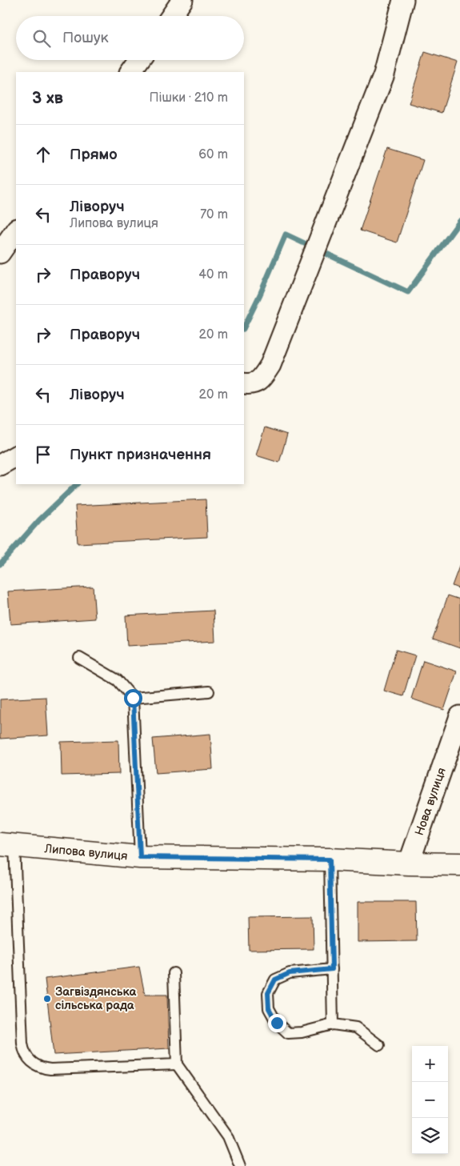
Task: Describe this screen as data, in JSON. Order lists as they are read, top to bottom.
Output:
{
  "streets": {
    "street": ["Нова вулиця", "Липова вулиця"]
  },
  "crossings": [
    ["Нова вулиця", "Липова вулиця"]
  ],
  "places": ["Загвіздянська сільська рада"],
  "page": {
    "search": "Пошук",
    "heading": ["3 хв", "Пішки · 210 m"],
    "list": [
      ["Прямо", "60 m"],
      ["Ліворуч", "Липова вулиця", "70 m"],
      ["Праворуч", "40 m"],
      ["Праворуч", "20 m"],
      ["Ліворуч", "20 m"],
      "Пункт призначення"
    ],
    "map_buttons": ["+", "−"]
  }
}
